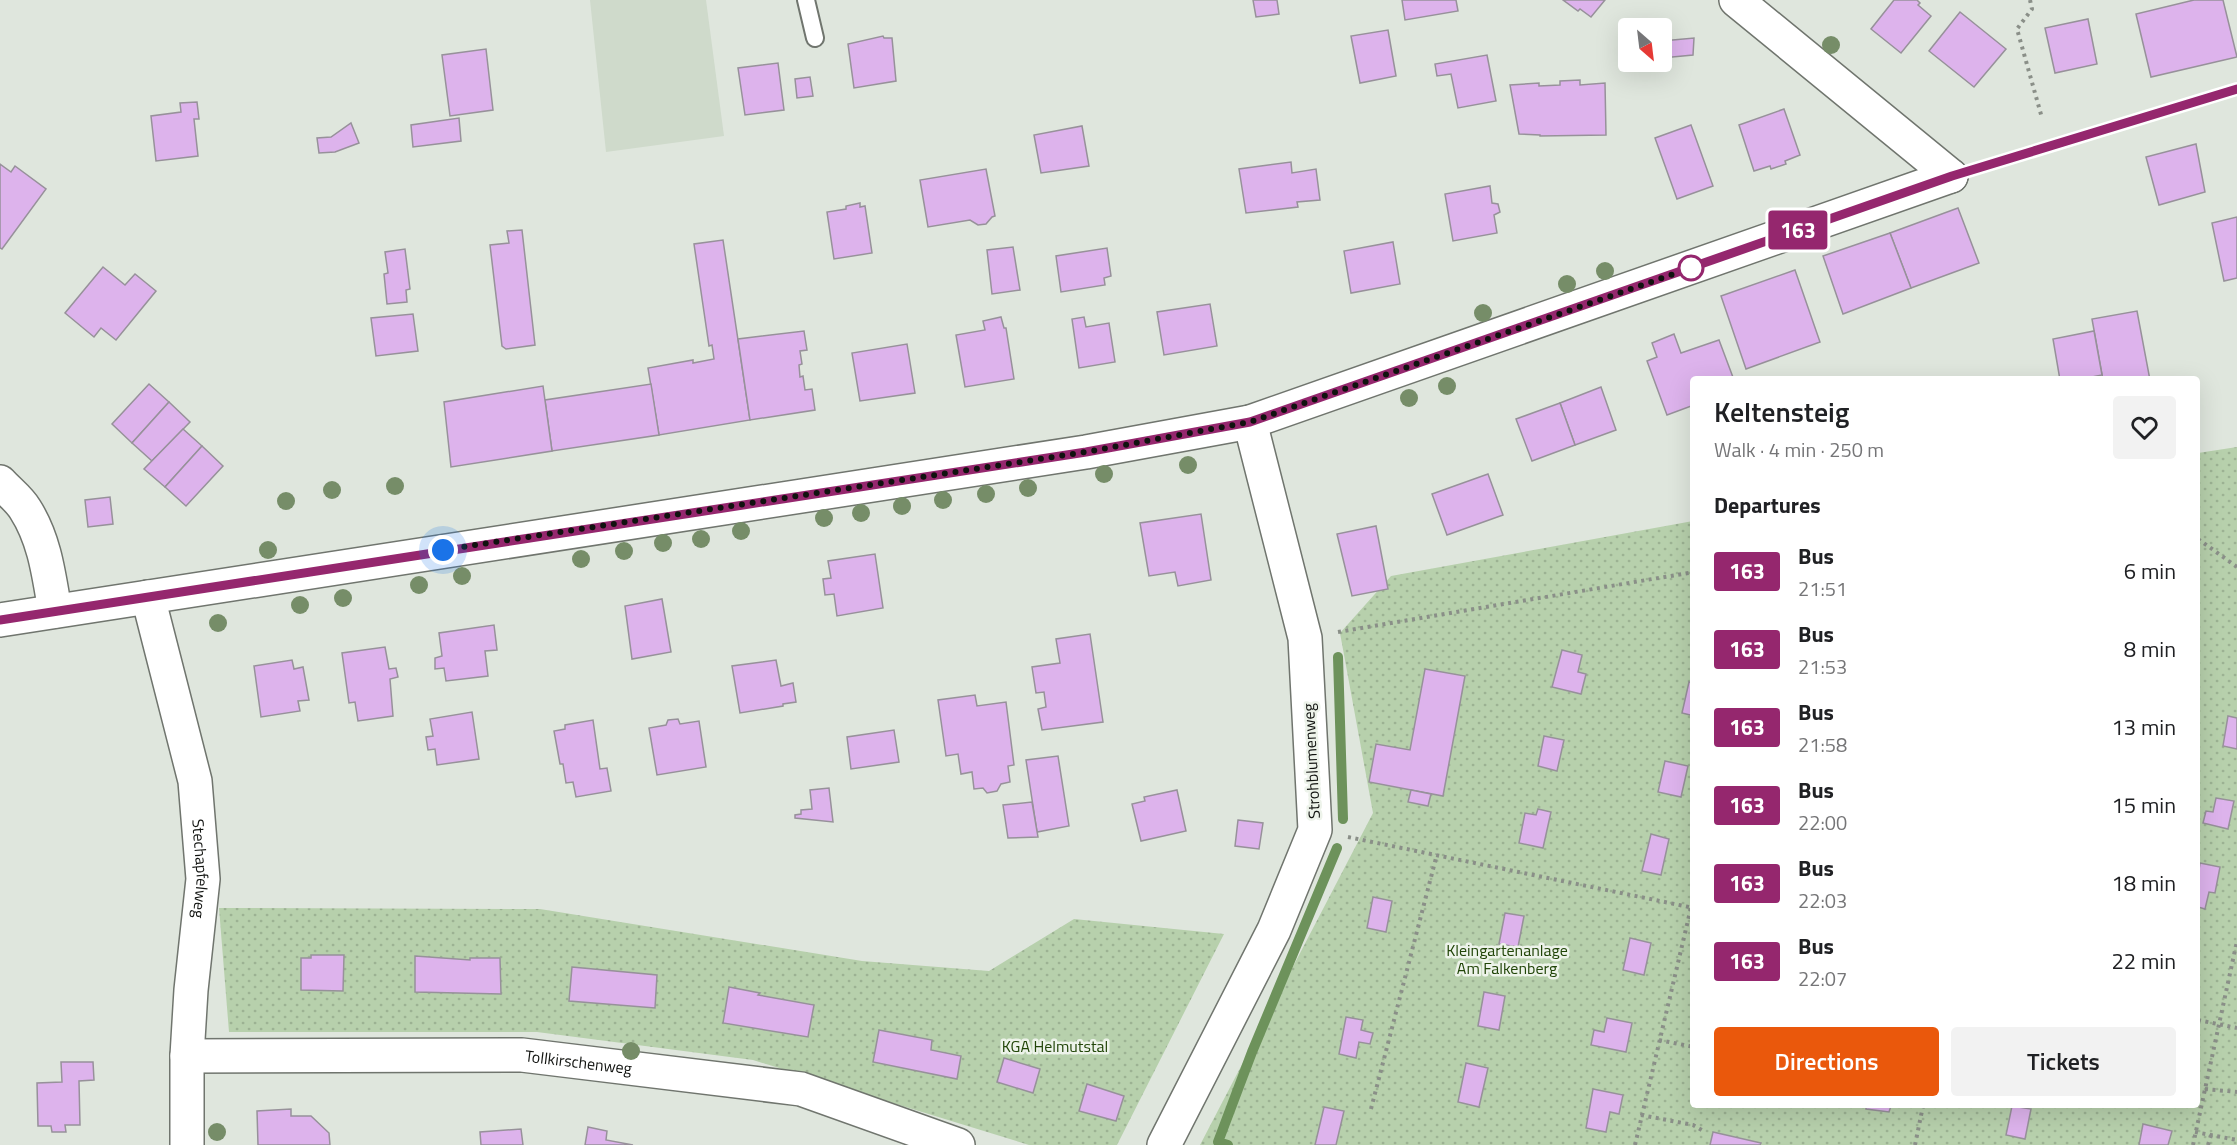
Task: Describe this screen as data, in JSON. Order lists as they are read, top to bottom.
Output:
{
  "streets": {
    "street": ["Strohblumenweg", "Stechapfelweg", "Tollkirschenweg"]
  },
  "crossings": [
    ["Stechapfelweg", "Tollkirschenweg"]
  ],
  "parks": ["Kleingartenanlage Am Falkenberg", "KGA Helmutstal"],
  "lines": ["bus line 163"],
  "north": "bottom right",
  "page": {
    "on_map": "163",
    "heading": [
      ["Keltensteig", "Walk · 4 min · 250 m"],
      "Departures"
    ],
    "list": [
      {
        "mark": "163",
        "name": "Bus",
        "note": "21:51",
        "value": "6 min"
      },
      {
        "mark": "163",
        "name": "Bus",
        "note": "21:53",
        "value": "8 min"
      },
      {
        "mark": "163",
        "name": "Bus",
        "note": "21:58",
        "value": "13 min"
      },
      {
        "mark": "163",
        "name": "Bus",
        "note": "22:00",
        "value": "15 min"
      },
      {
        "mark": "163",
        "name": "Bus",
        "note": "22:03",
        "value": "18 min"
      },
      {
        "mark": "163",
        "name": "Bus",
        "note": "22:07",
        "value": "22 min"
      }
    ],
    "buttons": ["Directions", "Tickets"]
  }
}
